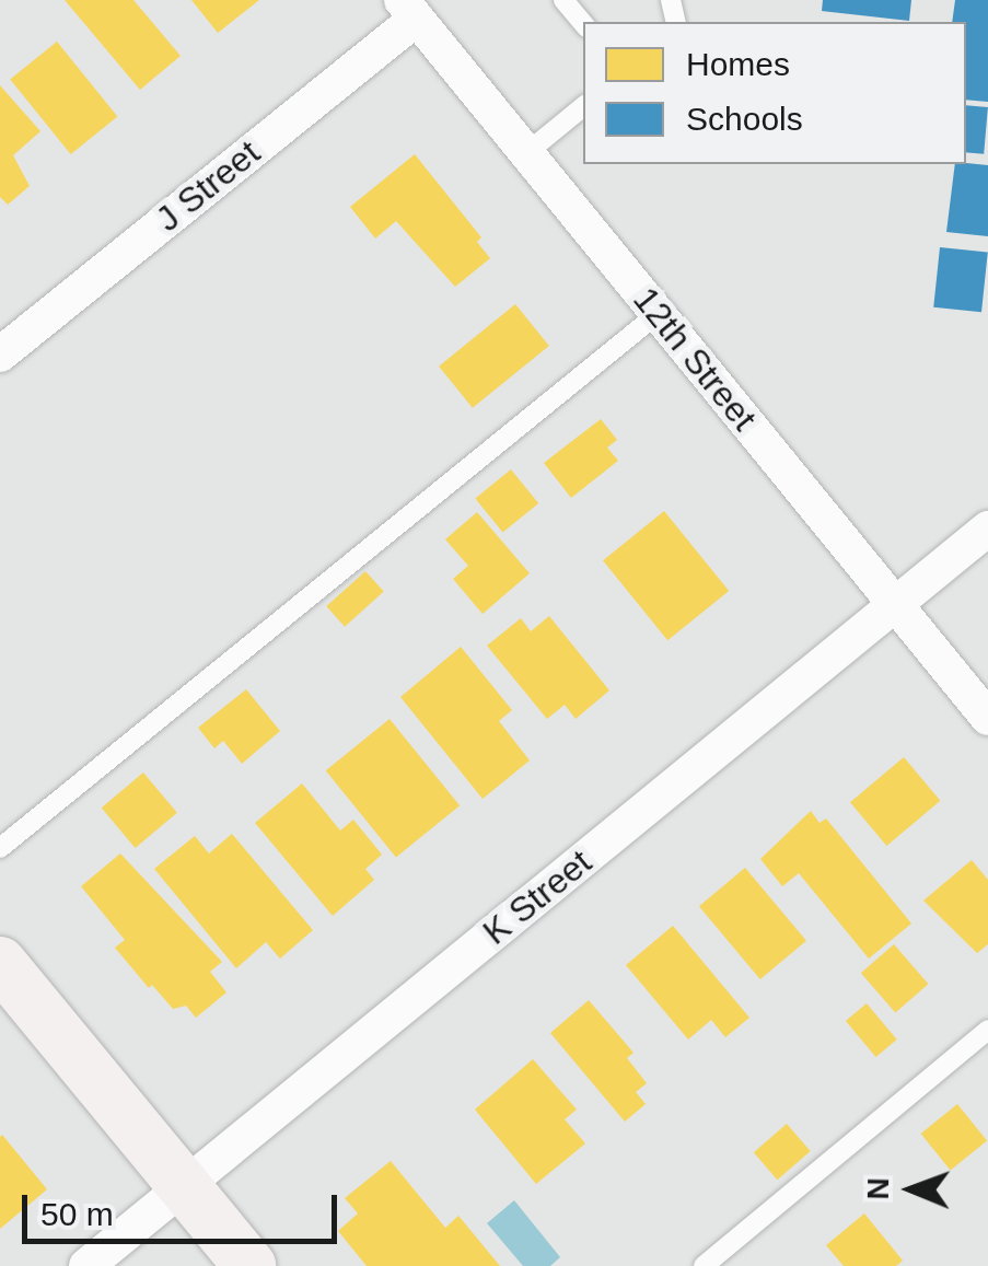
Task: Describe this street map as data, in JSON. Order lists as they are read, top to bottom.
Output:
{
  "streets": {
    "street": ["J Street", "12th Street", "K Street"]
  },
  "crossings": [
    ["J Street", "12th Street"],
    ["12th Street", "K Street"]
  ],
  "legend": ["Homes", "Schools"],
  "scale_bar": "50 m",
  "north": "left"
}
